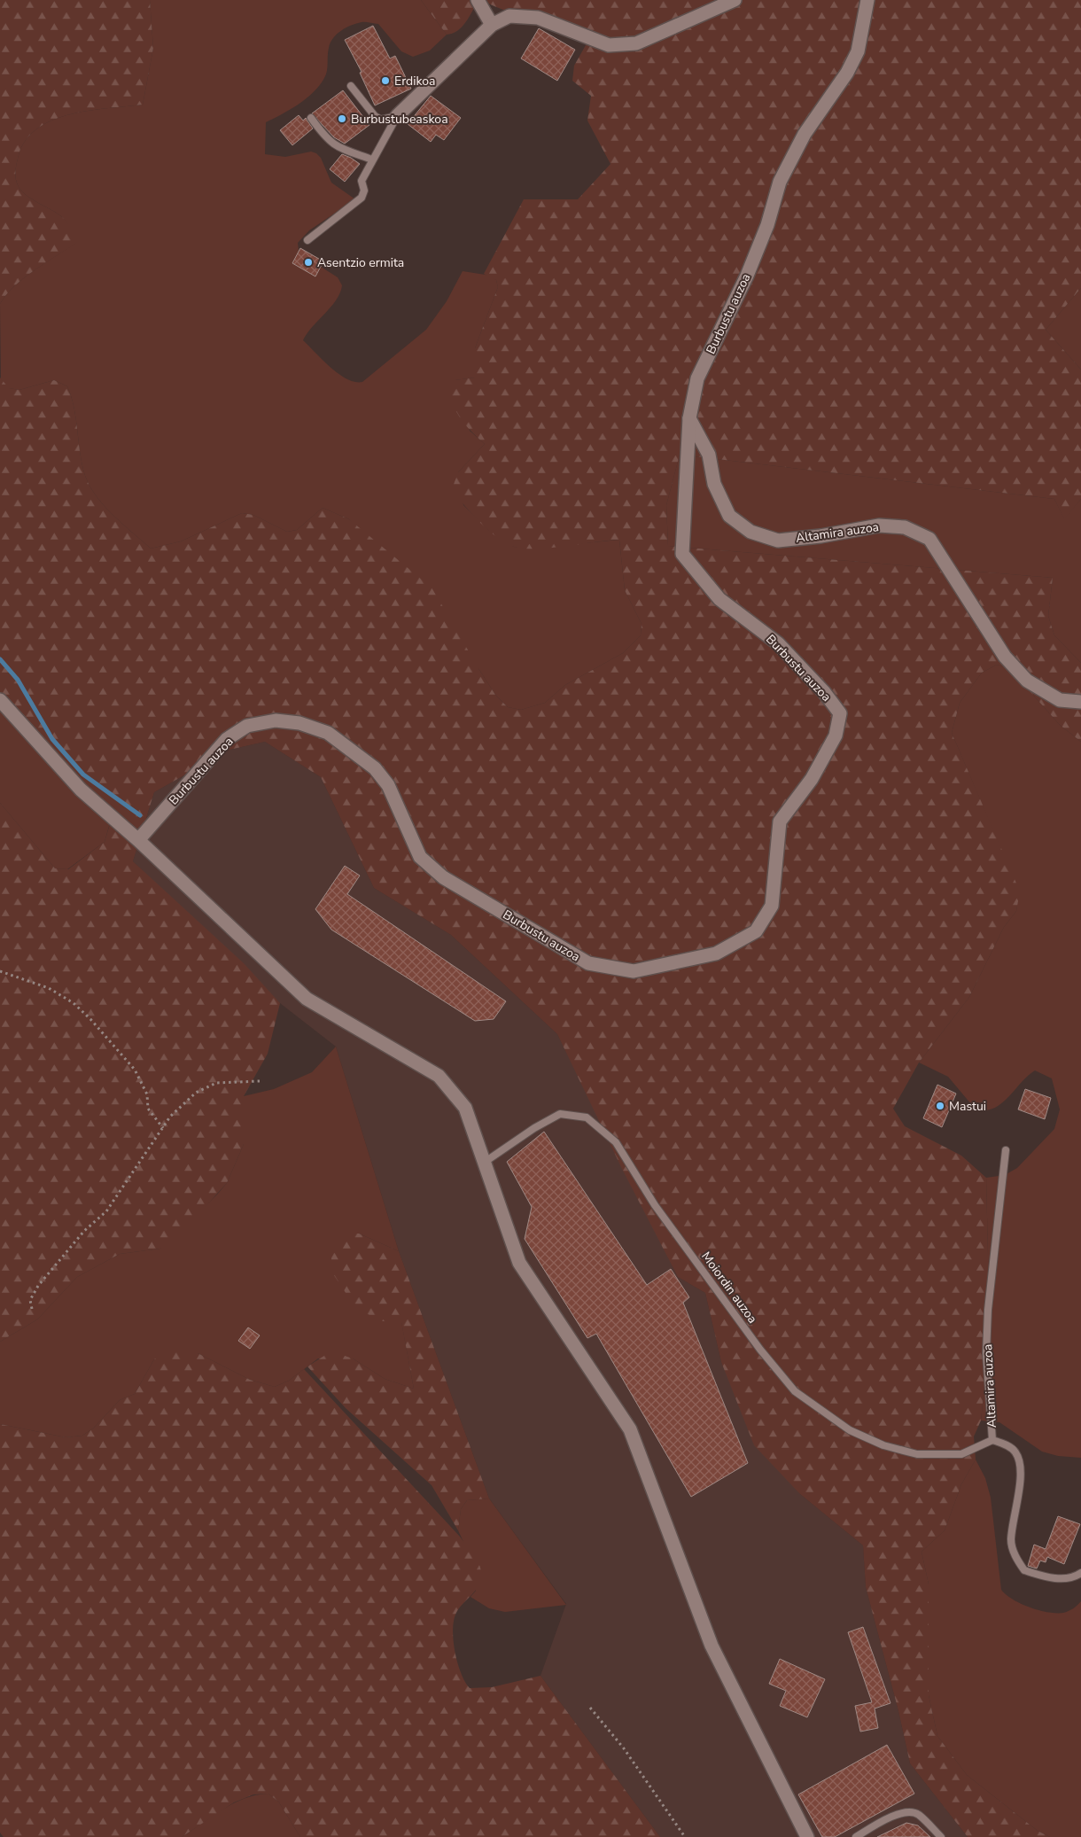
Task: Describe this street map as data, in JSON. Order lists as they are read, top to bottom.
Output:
{
  "streets": {
    "street": ["Burbustu auzoa", "Altamira auzoa"],
    "lane": ["Moiordin auzoa"]
  },
  "crossings": [
    ["Burbustu auzoa", "Altamira auzoa"],
    ["Altamira auzoa", "Moiordin auzoa"]
  ],
  "places": [
    "Erdikoa",
    "Burbustubeaskoa",
    "Asentzio ermita",
    "Mastui"
  ]
}
